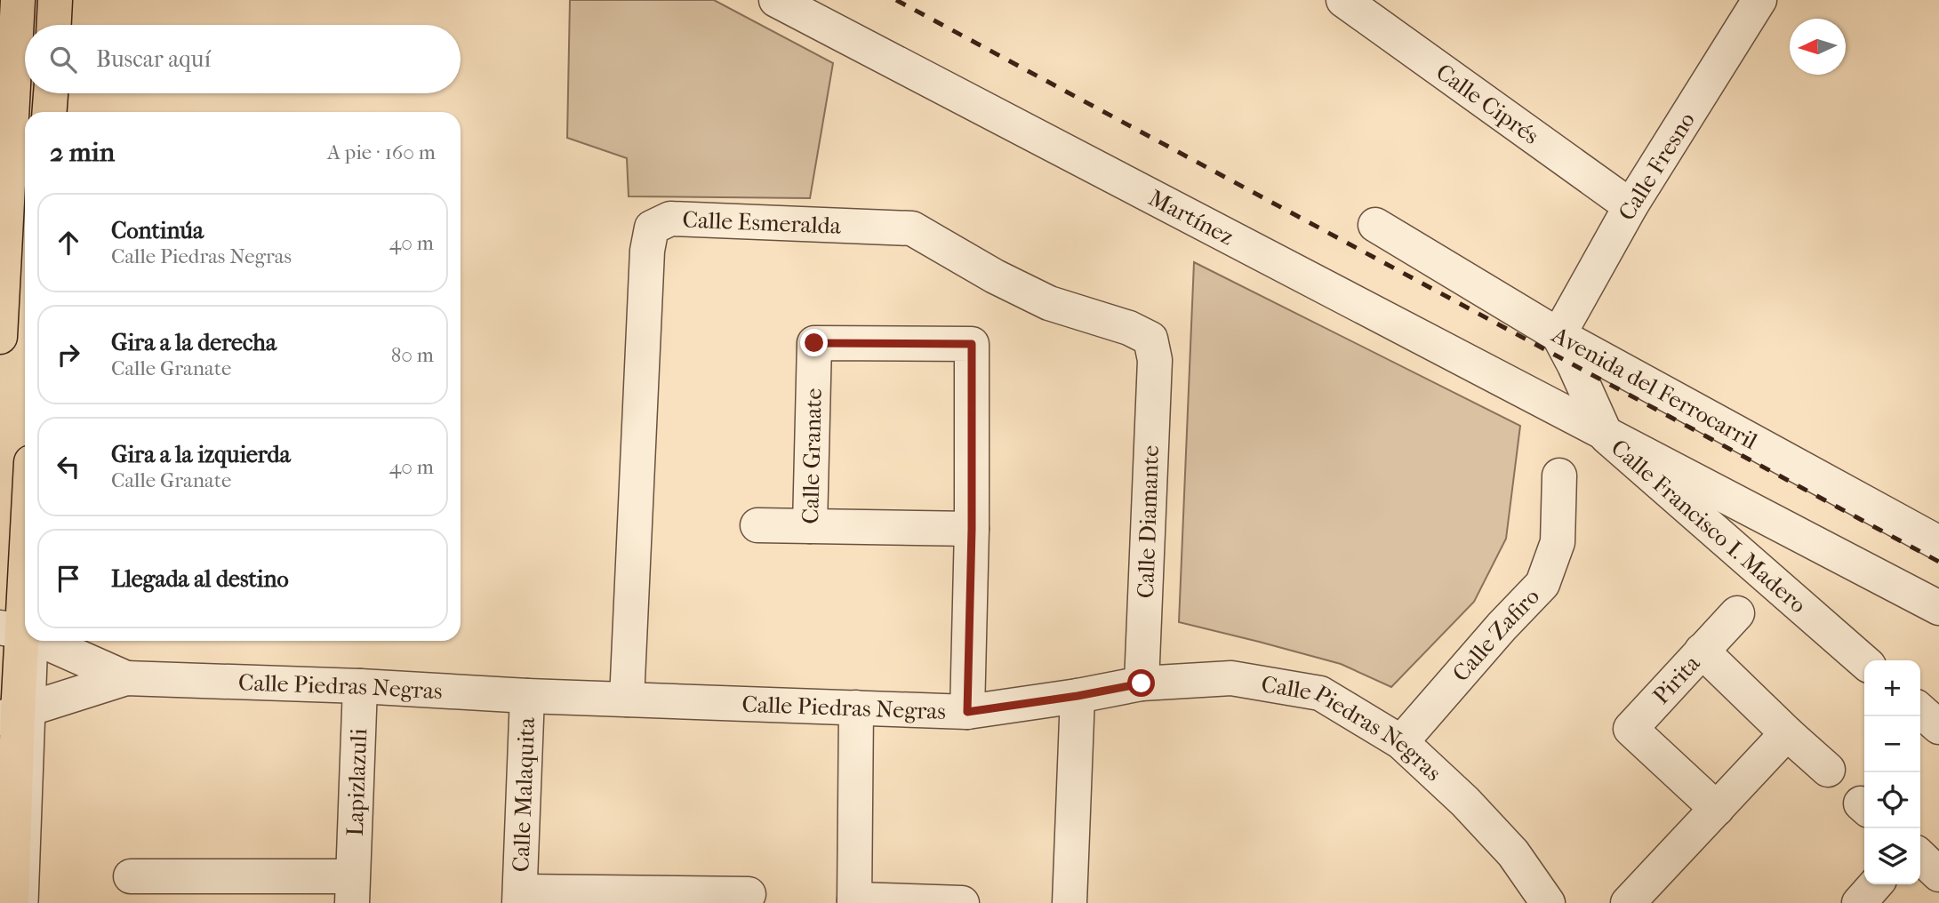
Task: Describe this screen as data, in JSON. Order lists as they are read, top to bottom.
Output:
{
  "streets": {
    "street": [
      "Calle Ciprés",
      "Calle Fresno",
      "Martínez",
      "Calle Esmeralda",
      "Avenida del Ferrocarril",
      "Calle Granate",
      "Calle Diamante",
      "Calle Francisco I. Madero",
      "Calle Zafiro",
      "Pirita",
      "Calle Piedras Negras",
      "Lapizlazuli",
      "Calle Malaquita"
    ]
  },
  "crossings": [
    ["Calle Ciprés", "Calle Fresno"],
    ["Calle Fresno", "Avenida del Ferrocarril"],
    ["Calle Fresno", "Calle Francisco I. Madero"],
    ["Martínez", "Calle Francisco I. Madero"],
    ["Calle Esmeralda", "Calle Diamante"],
    ["Calle Esmeralda", "Calle Piedras Negras"],
    ["Avenida del Ferrocarril", "Calle Francisco I. Madero"],
    ["Calle Granate", "Calle Piedras Negras"],
    ["Calle Diamante", "Calle Piedras Negras"],
    ["Calle Zafiro", "Calle Piedras Negras"],
    ["Calle Piedras Negras", "Lapizlazuli"],
    ["Calle Piedras Negras", "Calle Malaquita"]
  ],
  "north": "left",
  "page": {
    "search": "Buscar aquí",
    "heading": ["2 min", "A pie · 160 m"],
    "list": [
      ["Continúa", "Calle Piedras Negras", "40 m"],
      ["Gira a la derecha", "Calle Granate", "80 m"],
      ["Gira a la izquierda", "Calle Granate", "40 m"],
      "Llegada al destino"
    ],
    "map_buttons": ["+", "−"]
  }
}
